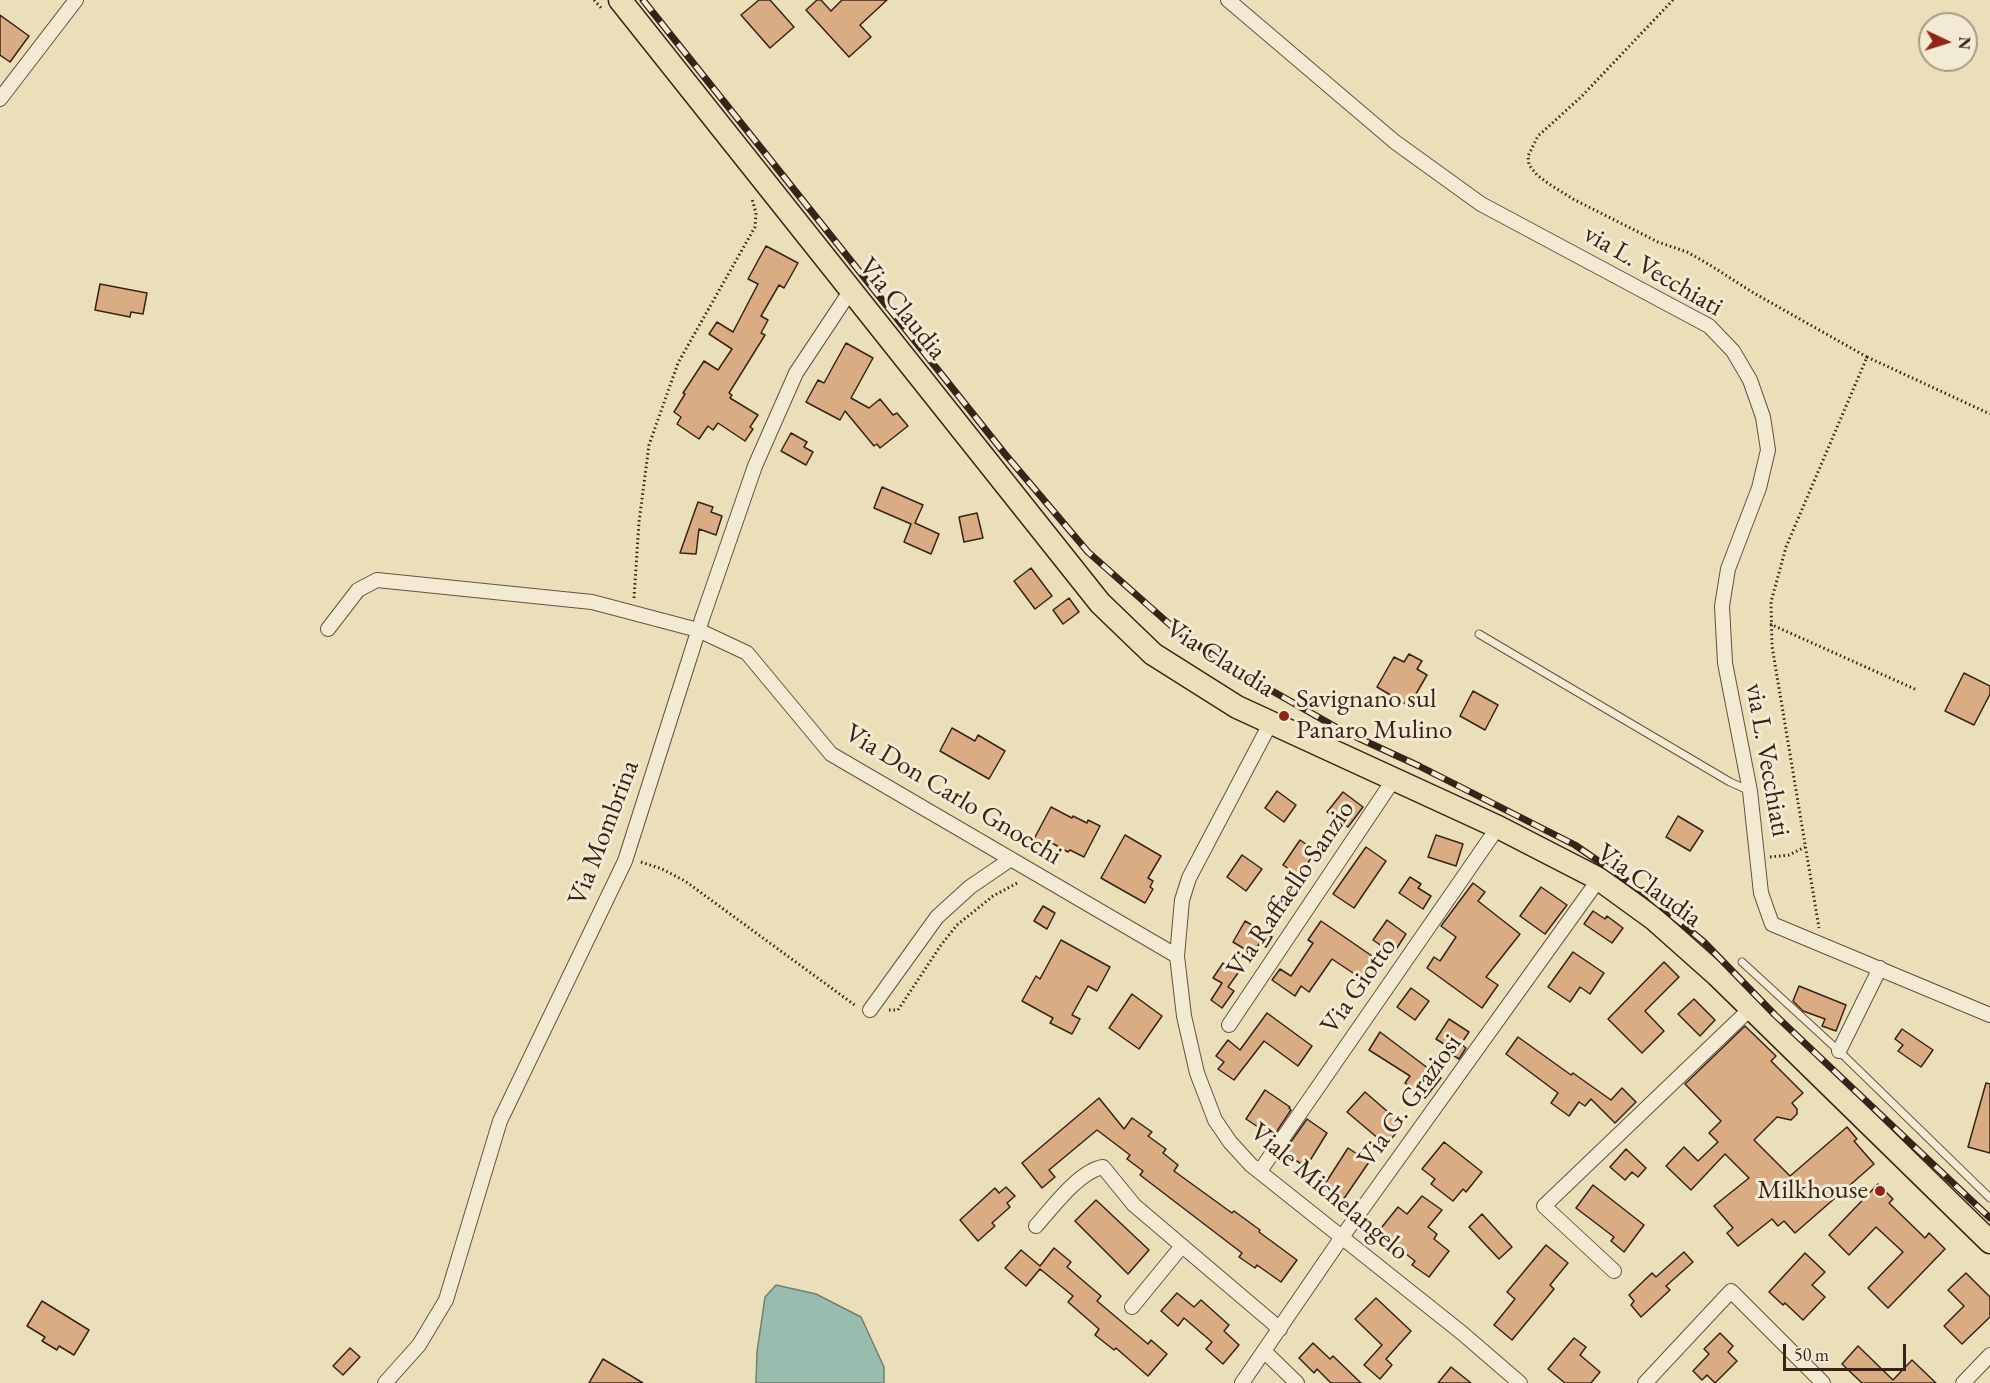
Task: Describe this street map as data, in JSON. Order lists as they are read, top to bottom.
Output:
{
  "streets": {
    "main road": ["Via Claudia"],
    "street": [
      "via L. Vecchiati",
      "Via Don Carlo Gnocchi",
      "Via Mombrina",
      "Via Raffaello Sanzio",
      "Via Giotto",
      "Via G. Graziosi",
      "Viale Michelangelo"
    ]
  },
  "crossings": [
    ["Via Claudia", "Via Mombrina"],
    ["Via Claudia", "Via Raffaello Sanzio"],
    ["Via Claudia", "Via Giotto"],
    ["Via Claudia", "Via G. Graziosi"],
    ["Via Claudia", "Viale Michelangelo"],
    ["Via Don Carlo Gnocchi", "Via Mombrina"],
    ["Via Don Carlo Gnocchi", "Viale Michelangelo"],
    ["Via Giotto", "Viale Michelangelo"],
    ["Via G. Graziosi", "Viale Michelangelo"]
  ],
  "places": ["Savignano sul Panaro Mulino", "Milkhouse"],
  "scale_bar": "50 m",
  "north": "right"
}
